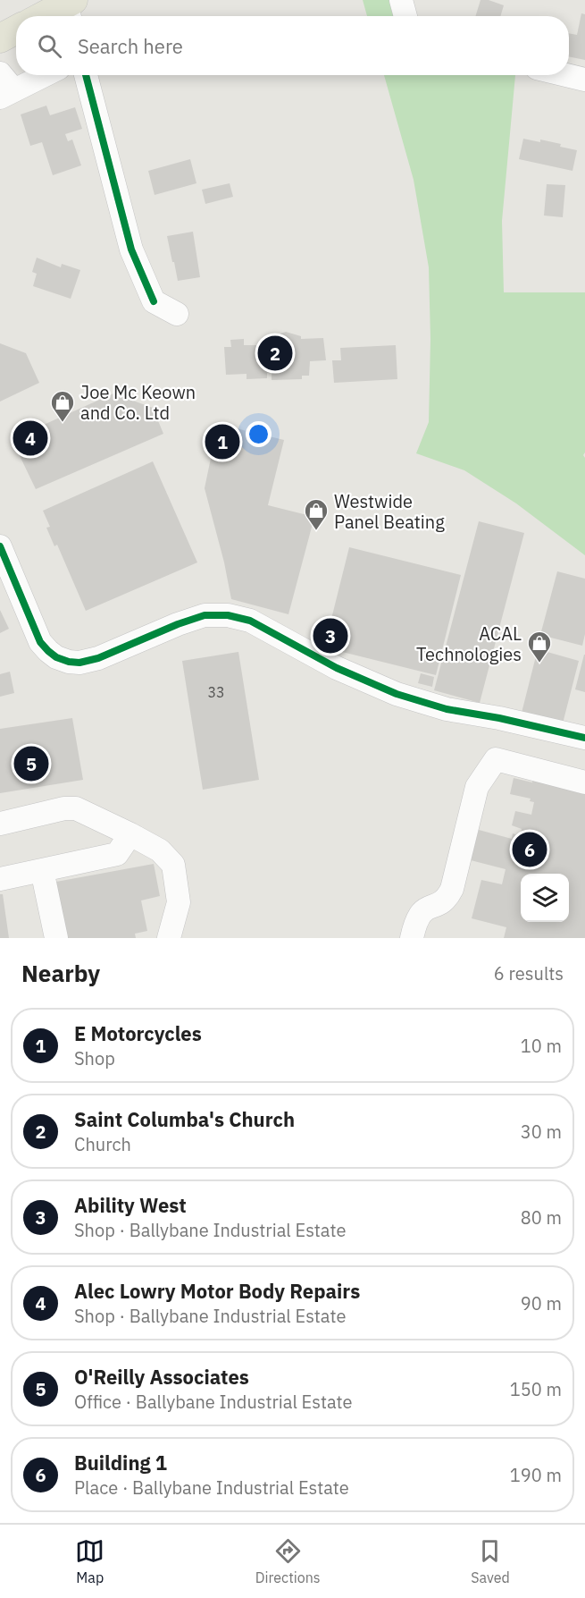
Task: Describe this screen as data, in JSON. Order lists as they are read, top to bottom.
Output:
{
  "places": {
    "shop": ["Joe Mc Keown and Co. Ltd", "Westwide Panel Beating", "ACAL Technologies"]
  },
  "house_numbers": ["33"],
  "page": {
    "search": "Search here",
    "pins": [
      "2",
      "4",
      "1",
      "3",
      "5",
      "6"
    ],
    "heading": ["Nearby", "6 results"],
    "list": [
      {
        "mark": "1",
        "name": "E Motorcycles",
        "note": "Shop",
        "value": "10 m"
      },
      {
        "mark": "2",
        "name": "Saint Columba's Church",
        "note": "Church",
        "value": "30 m"
      },
      {
        "mark": "3",
        "name": "Ability West",
        "note": "Shop · Ballybane Industrial Estate",
        "value": "80 m"
      },
      {
        "mark": "4",
        "name": "Alec Lowry Motor Body Repairs",
        "note": "Shop · Ballybane Industrial Estate",
        "value": "90 m"
      },
      {
        "mark": "5",
        "name": "O'Reilly Associates",
        "note": "Office · Ballybane Industrial Estate",
        "value": "150 m"
      },
      {
        "mark": "6",
        "name": "Building 1",
        "note": "Place · Ballybane Industrial Estate",
        "value": "190 m"
      }
    ],
    "nav": ["Map", "Directions", "Saved"]
  }
}
